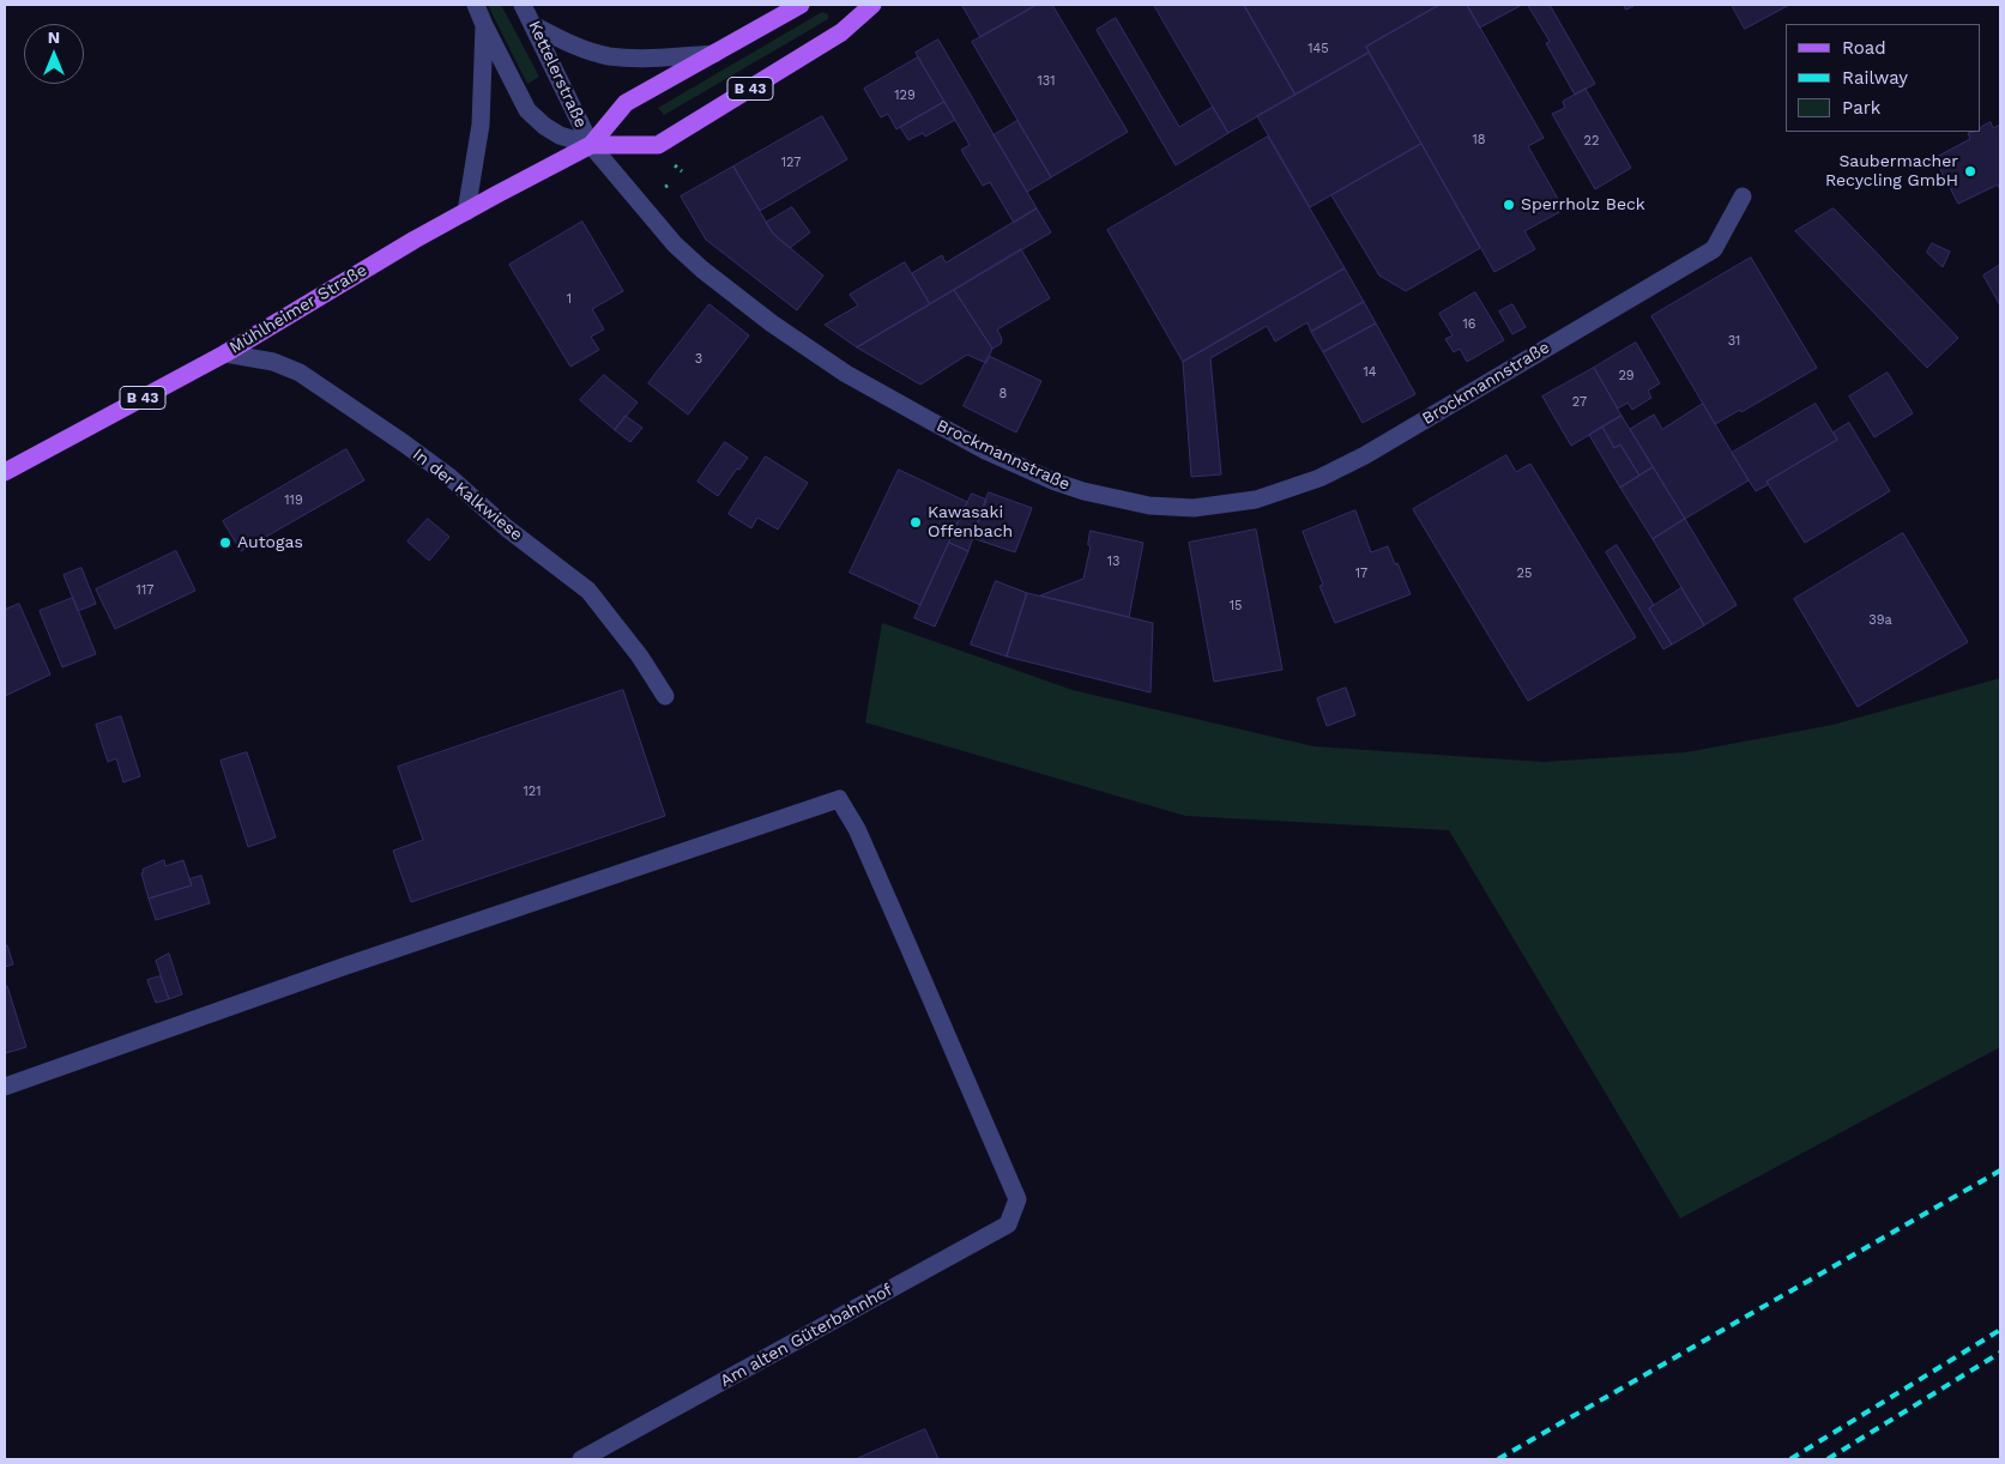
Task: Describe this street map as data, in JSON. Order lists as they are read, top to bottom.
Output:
{
  "streets": {
    "main road": ["B 43", "Mühlheimer Straße"],
    "street": [
      "Kettelerstraße",
      "Brockmannstraße",
      "In der Kalkwiese",
      "Am alten Güterbahnhof"
    ]
  },
  "crossings": [
    ["Kettelerstraße", "Mühlheimer Straße"],
    ["Kettelerstraße", "Brockmannstraße"],
    ["Mühlheimer Straße", "Brockmannstraße"],
    ["Mühlheimer Straße", "In der Kalkwiese"]
  ],
  "places": [
    "Saubermacher Recycling GmbH",
    "Sperrholz Beck",
    "Kawasaki Offenbach",
    "Autogas"
  ],
  "house_numbers": [
    "145",
    "131",
    "129",
    "18",
    "22",
    "127",
    "1",
    "16",
    "31",
    "3",
    "14",
    "29",
    "8",
    "27",
    "119",
    "13",
    "17",
    "25",
    "117",
    "15",
    "39a",
    "121"
  ],
  "legend": ["Road", "Railway", "Park"],
  "north": "top"
}
